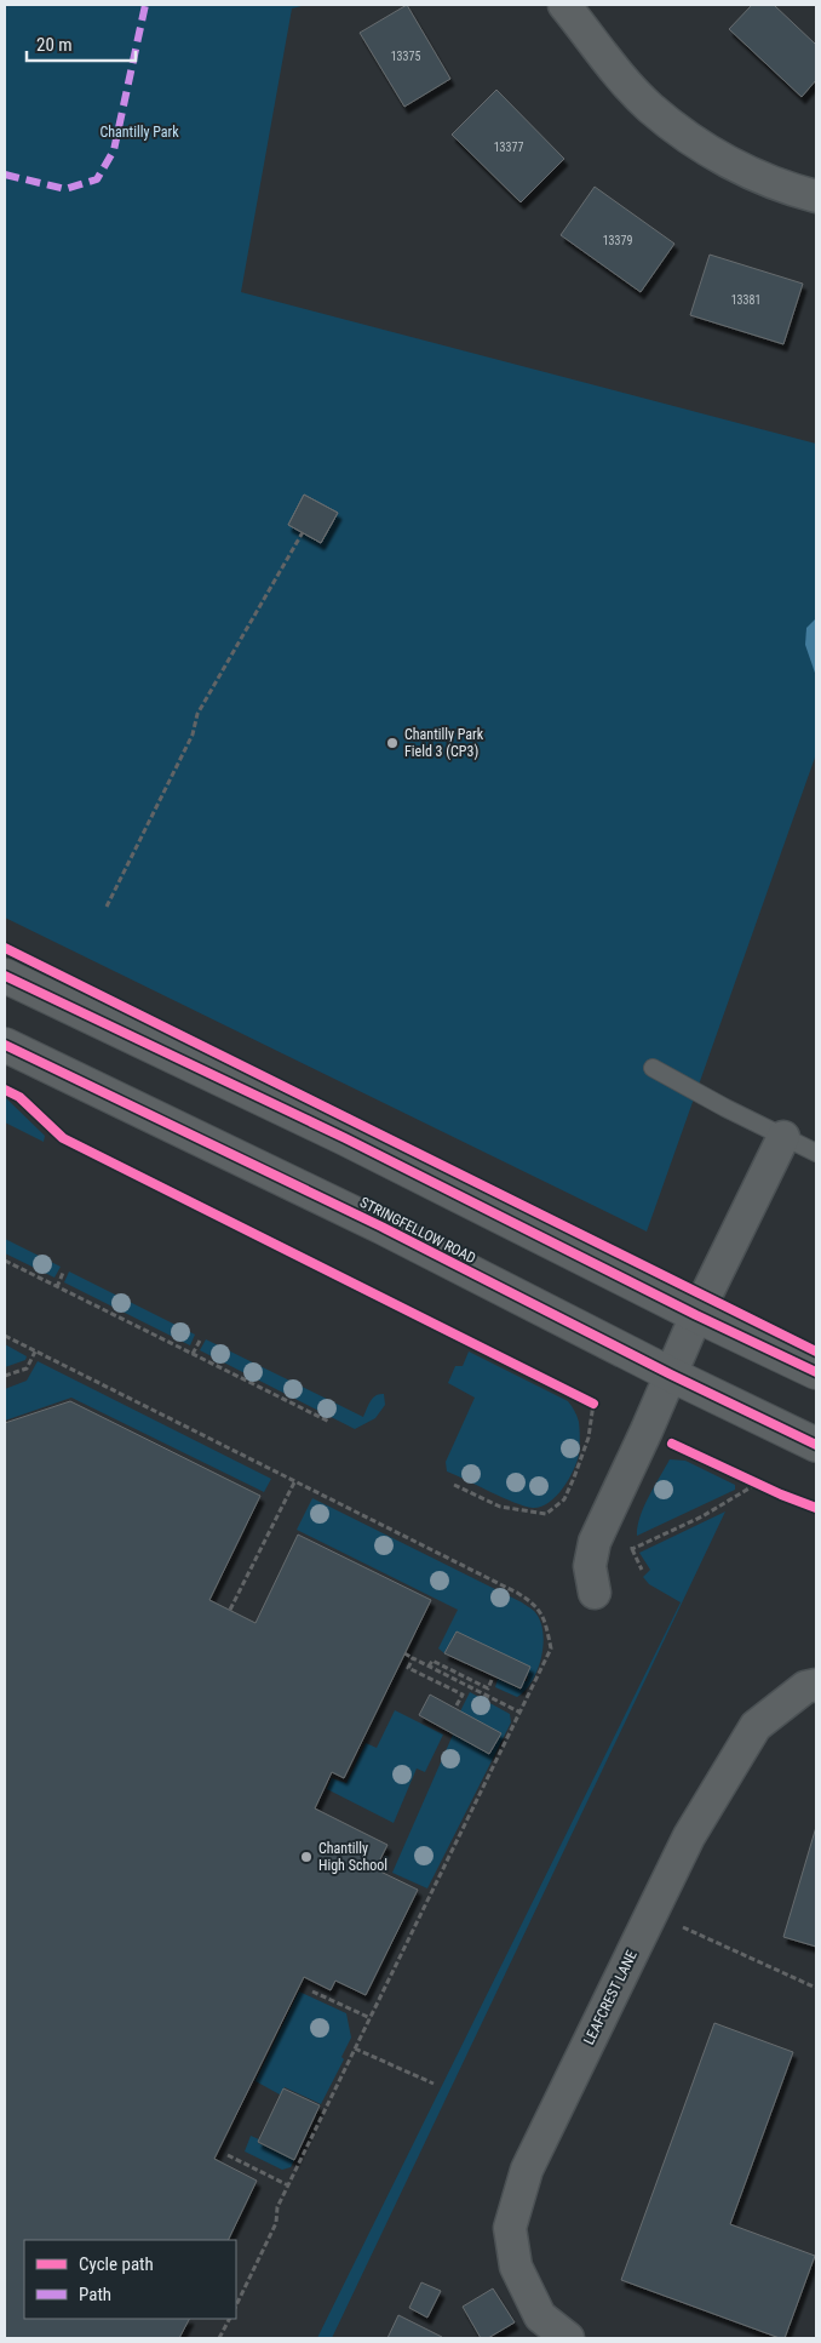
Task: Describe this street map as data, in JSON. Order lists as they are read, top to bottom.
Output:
{
  "streets": {
    "main road": ["STRINGFELLOW ROAD"],
    "street": ["LEAFCREST LANE"]
  },
  "parks": ["Chantilly Park"],
  "places": ["Chantilly Park Field 3 (CP3)", "Chantilly High School"],
  "house_numbers": [
    "13375",
    "13377",
    "13379",
    "13381"
  ],
  "legend": ["Cycle path", "Path"],
  "scale_bar": "20 m"
}
